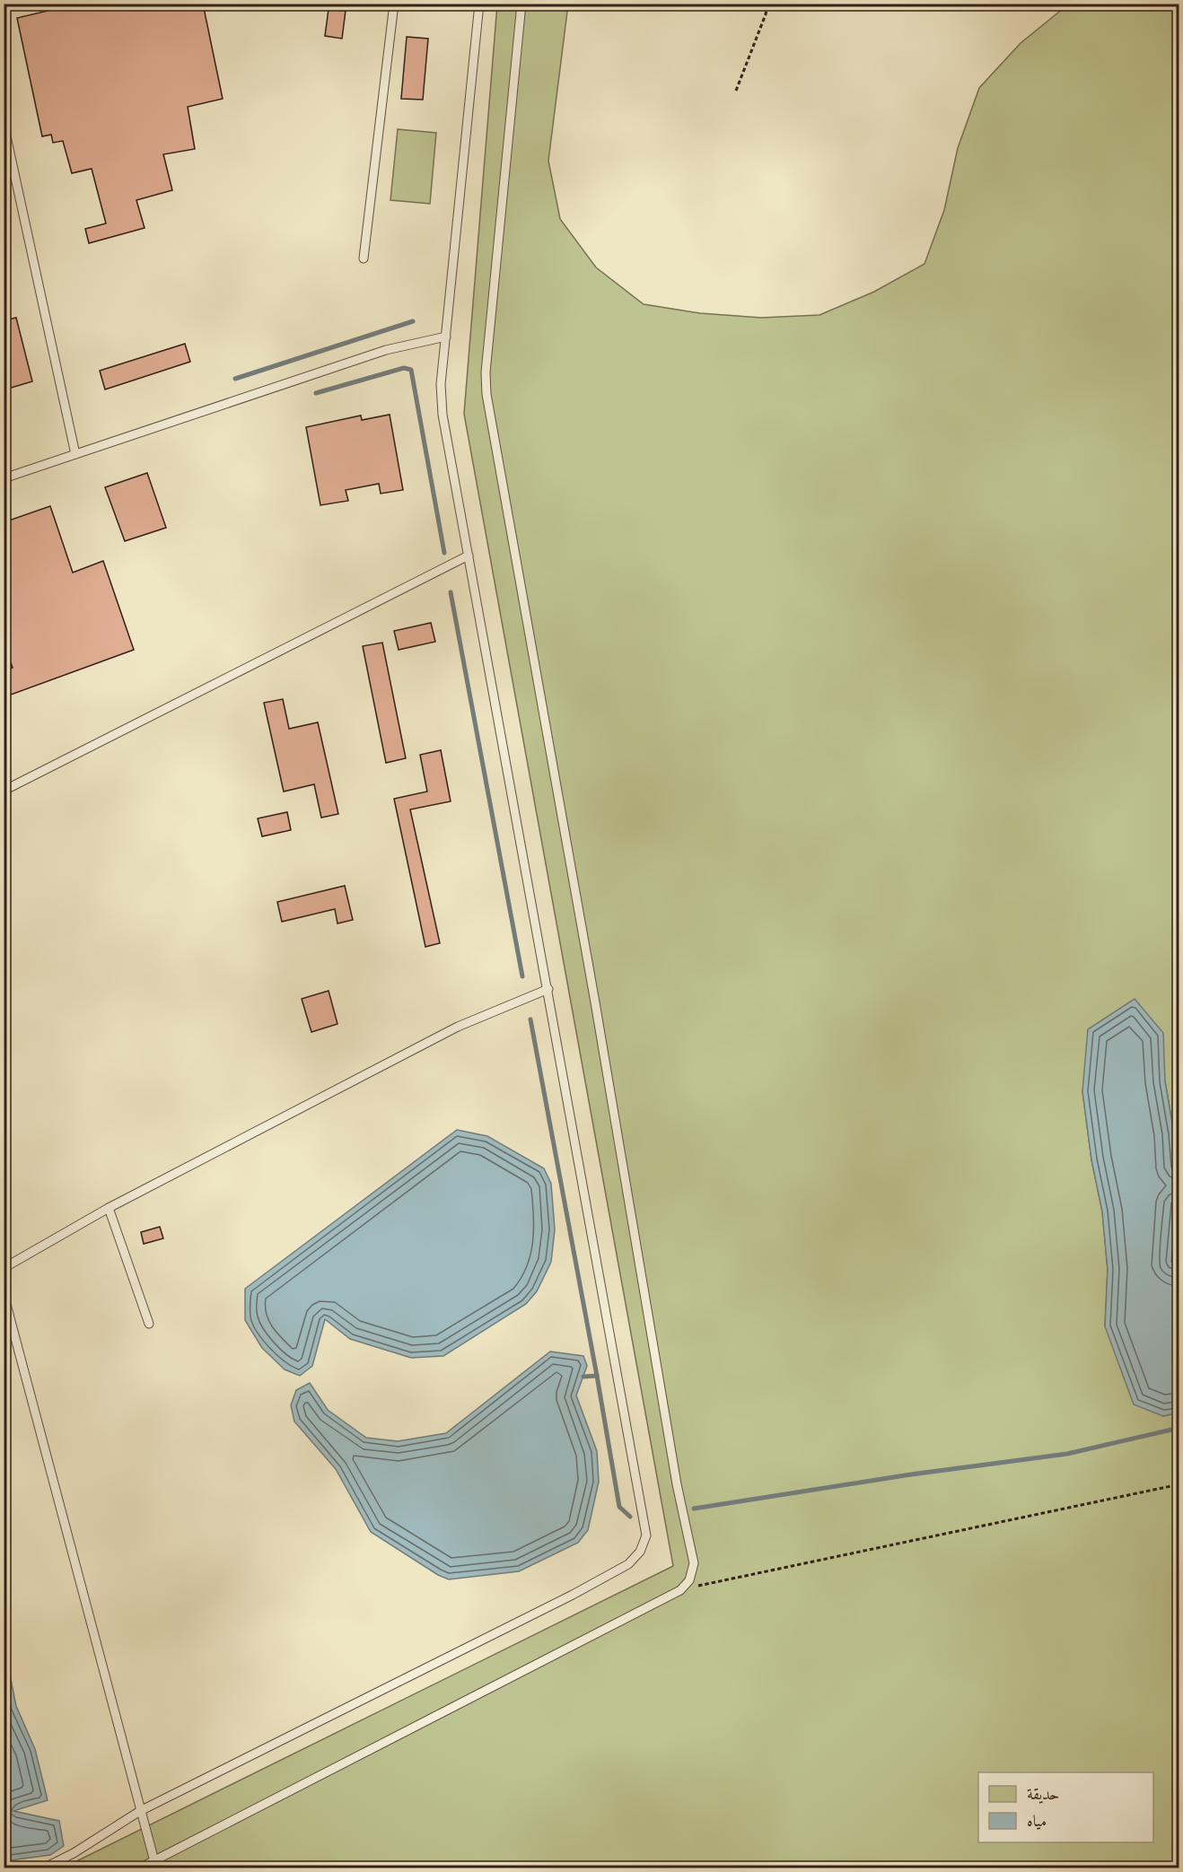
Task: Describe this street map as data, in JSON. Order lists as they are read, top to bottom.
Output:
{
  "legend": ["حديقة", "مياه"]
}
